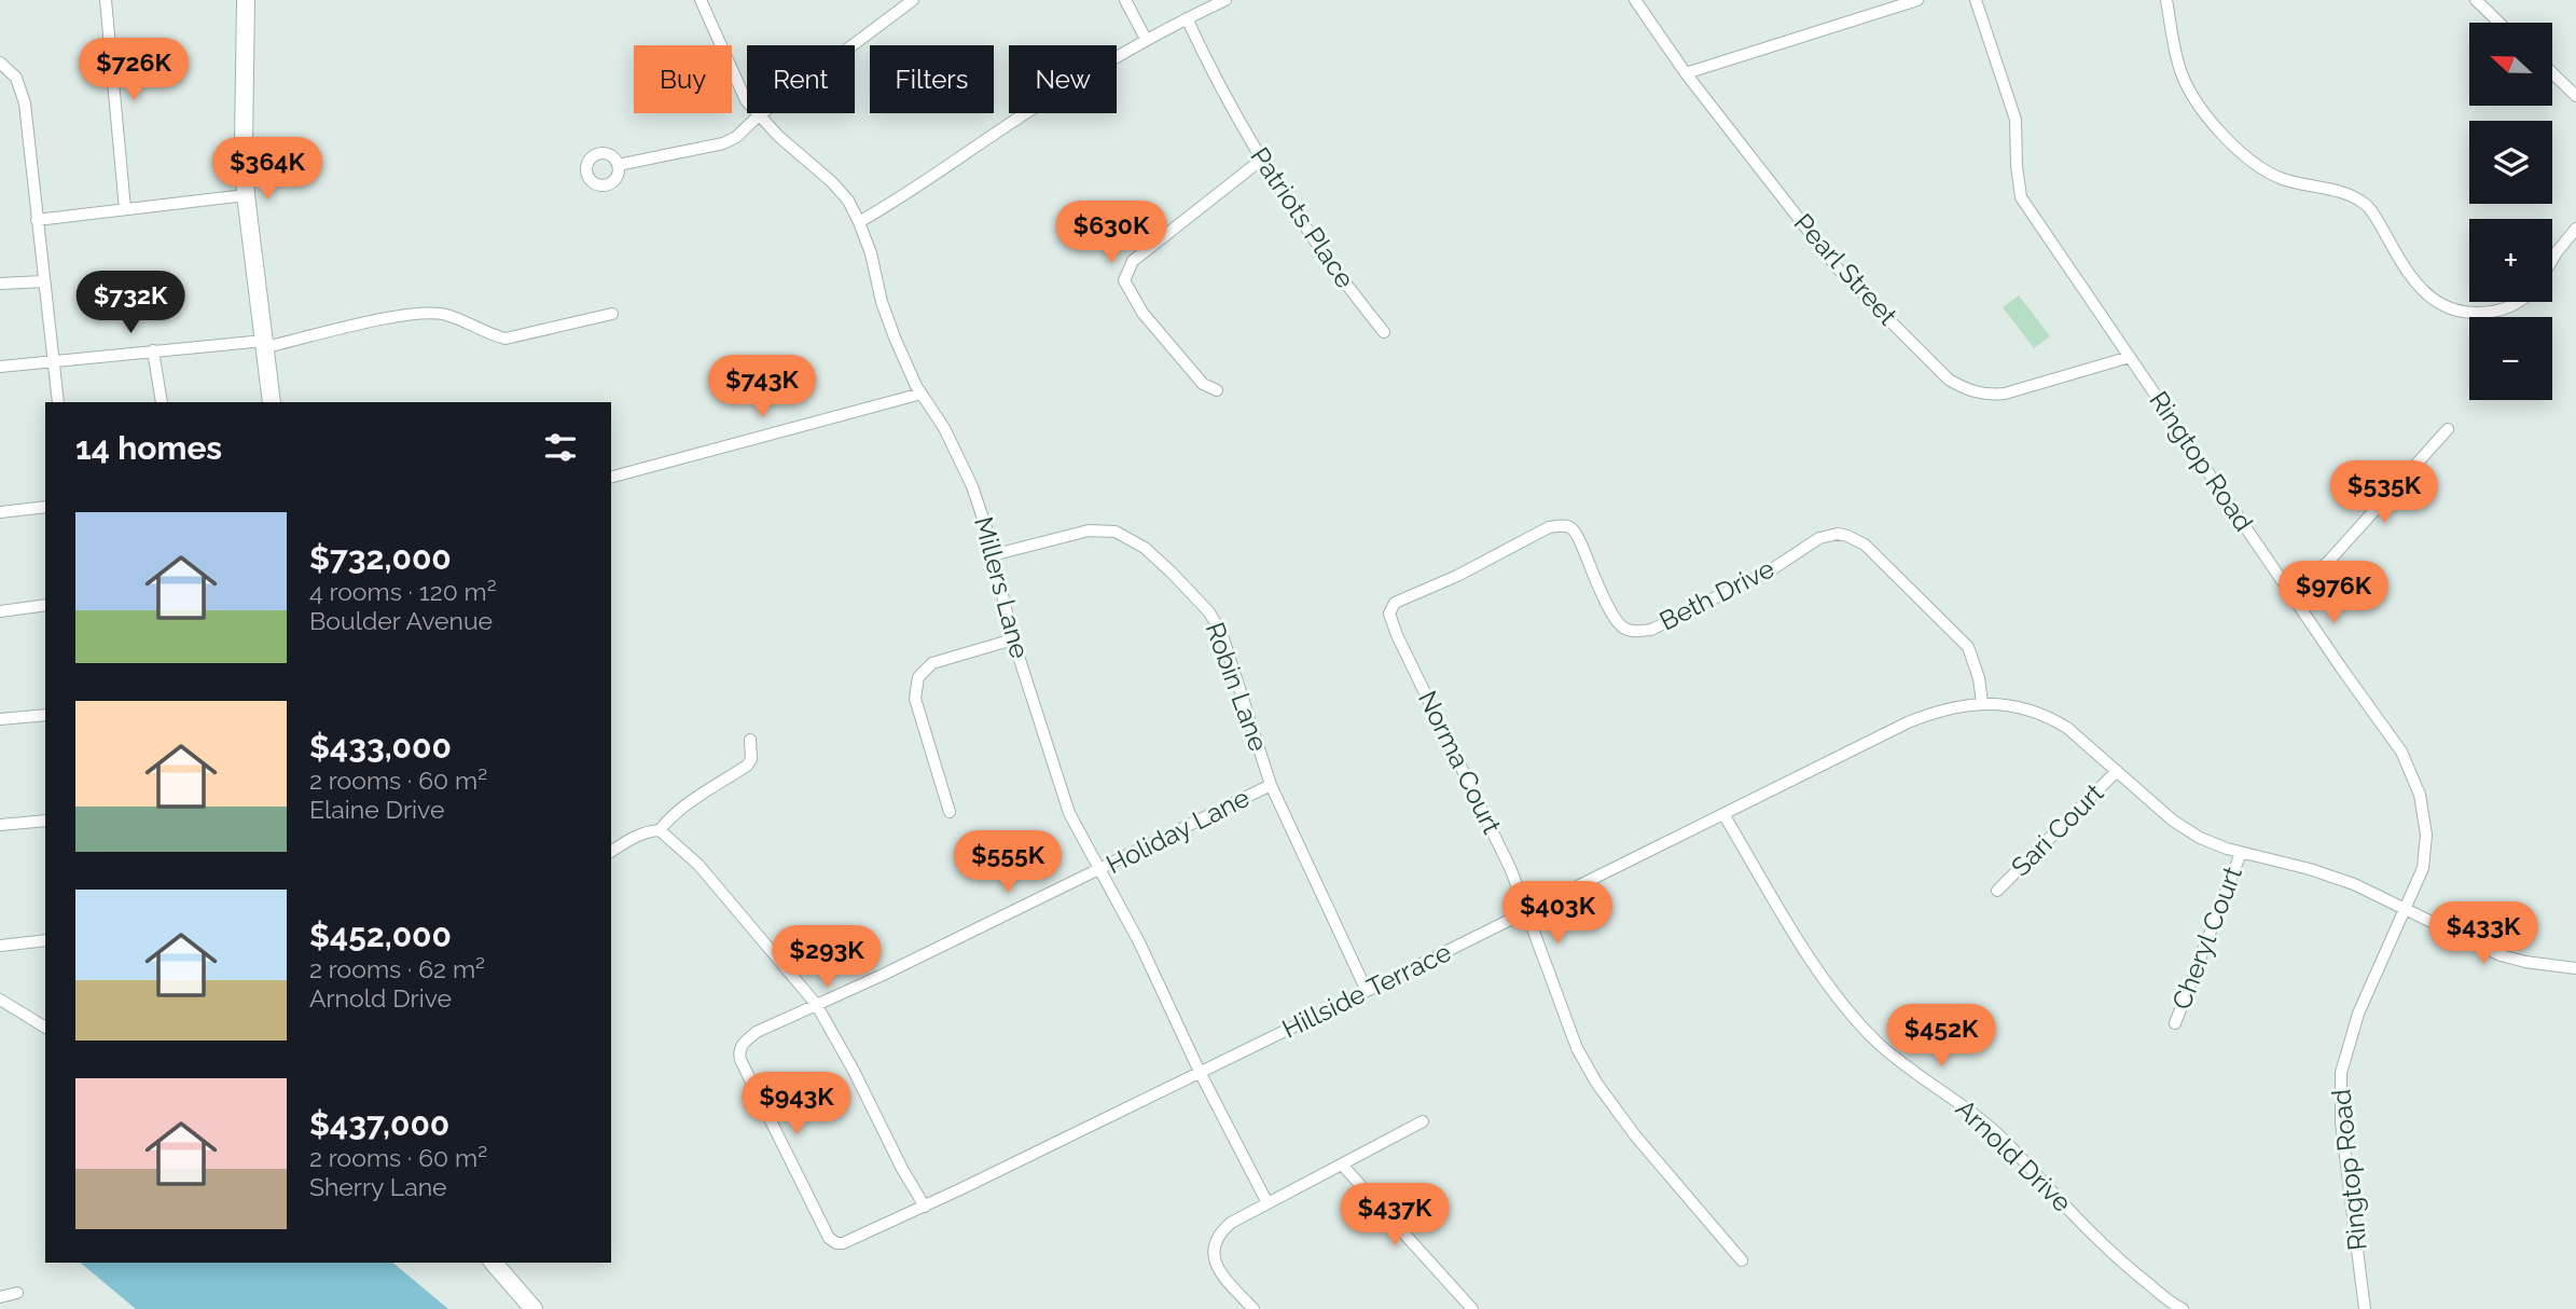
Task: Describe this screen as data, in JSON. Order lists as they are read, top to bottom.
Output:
{
  "streets": {
    "street": [
      "Patriots Place",
      "Pearl Street",
      "Ringtop Road",
      "Millers Lane",
      "Beth Drive",
      "Robin Lane",
      "Norma Court",
      "Sari Court",
      "Holiday Lane",
      "Cheryl Court",
      "Hillside Terrace",
      "Arnold Drive"
    ]
  },
  "crossings": [
    ["Pearl Street", "Ringtop Road"],
    ["Ringtop Road", "Hillside Terrace"],
    ["Millers Lane", "Robin Lane"],
    ["Millers Lane", "Holiday Lane"],
    ["Millers Lane", "Hillside Terrace"],
    ["Beth Drive", "Norma Court"],
    ["Beth Drive", "Hillside Terrace"],
    ["Robin Lane", "Holiday Lane"],
    ["Robin Lane", "Hillside Terrace"],
    ["Norma Court", "Hillside Terrace"],
    ["Sari Court", "Hillside Terrace"],
    ["Holiday Lane", "Hillside Terrace"],
    ["Cheryl Court", "Hillside Terrace"],
    ["Hillside Terrace", "Arnold Drive"]
  ],
  "north": "left",
  "page": {
    "map_buttons": ["+", "−"],
    "price": [
      "$726K",
      "$364K",
      "$630K",
      "$732K",
      "$743K",
      "$535K",
      "$976K",
      "$555K",
      "$403K",
      "$433K",
      "$293K",
      "$452K",
      "$943K",
      "$437K"
    ],
    "chip": [
      "Buy",
      "Rent",
      "Filters",
      "New"
    ],
    "heading": "14 homes",
    "list": [
      {
        "name": "$732,000",
        "note": "4 rooms · 120 m² · Boulder Avenue"
      },
      {
        "name": "$433,000",
        "note": "2 rooms · 60 m² · Elaine Drive"
      },
      {
        "name": "$452,000",
        "note": "2 rooms · 62 m² · Arnold Drive"
      },
      {
        "name": "$437,000",
        "note": "2 rooms · 60 m² · Sherry Lane"
      }
    ]
  }
}
